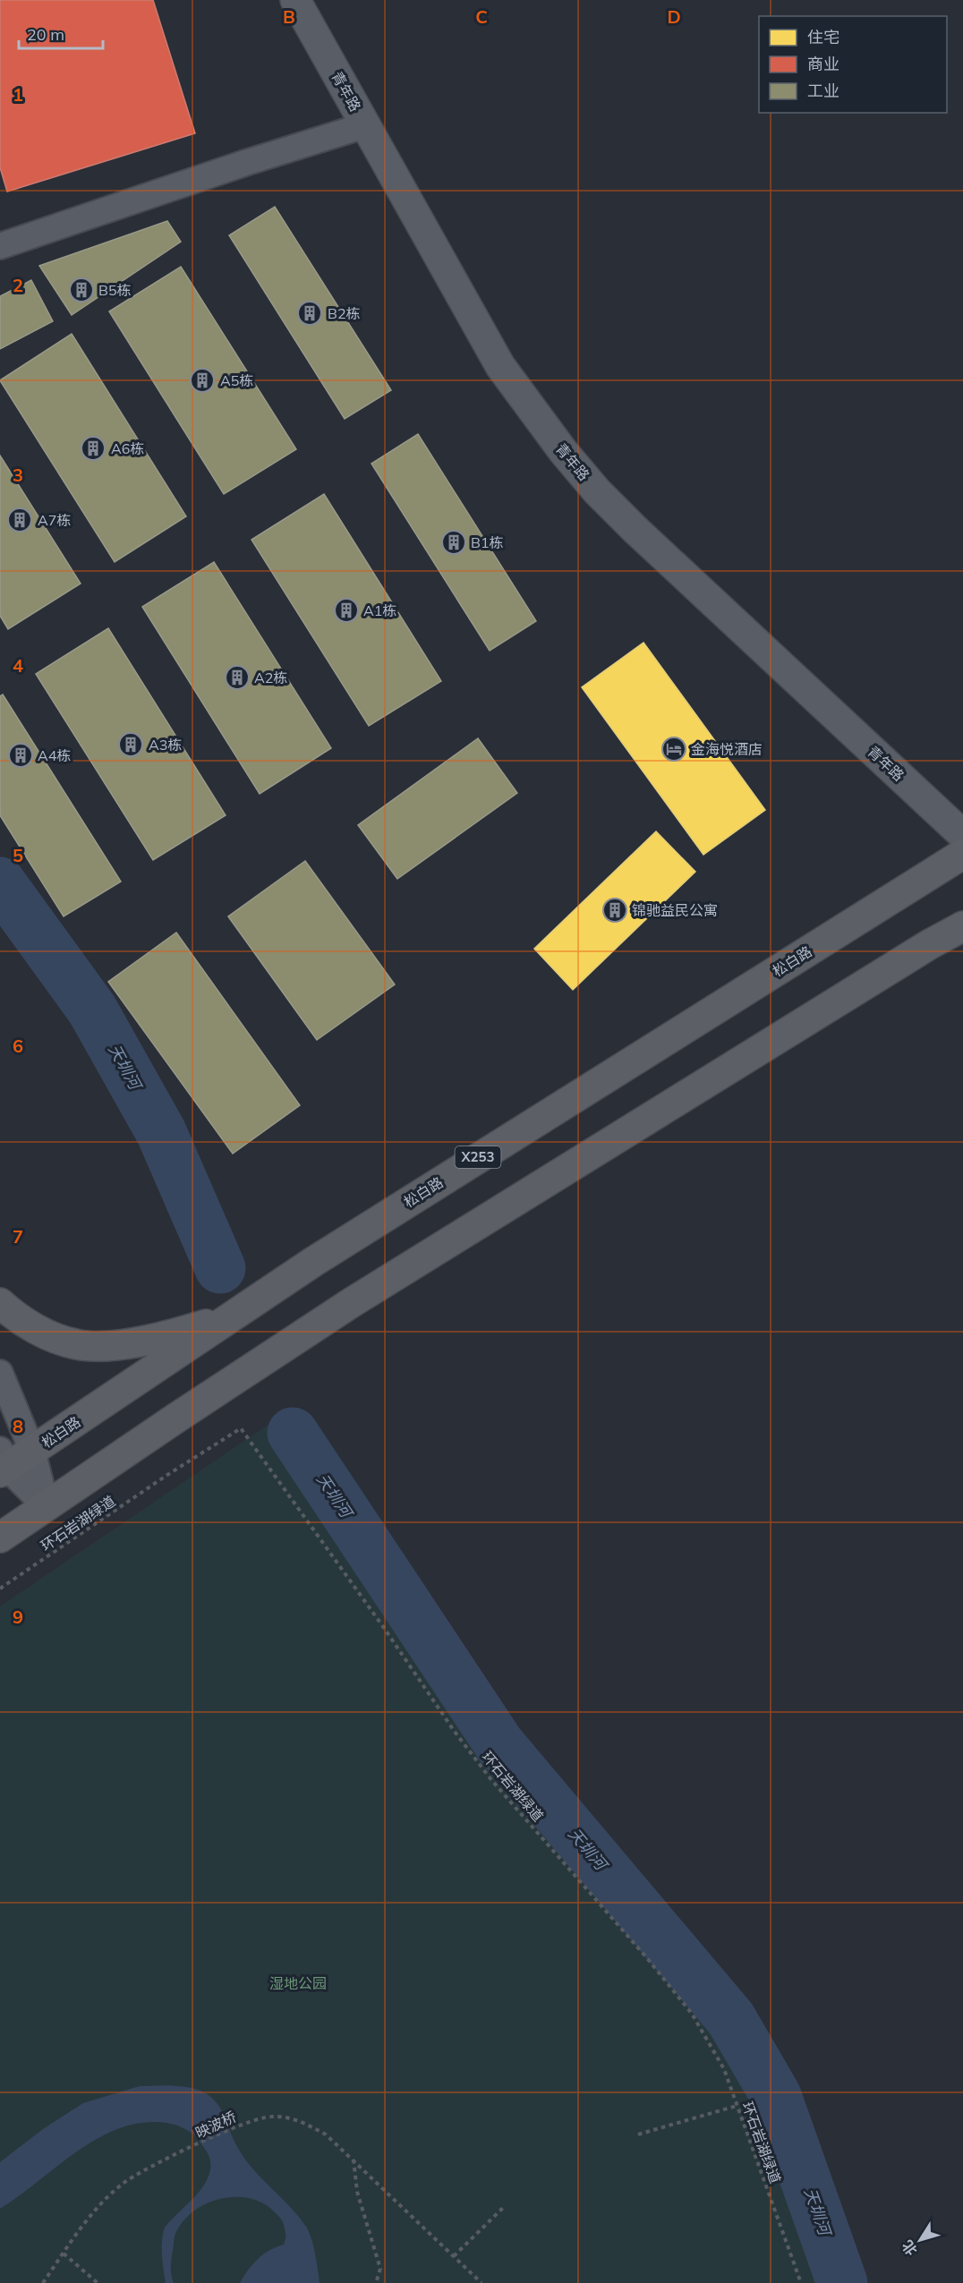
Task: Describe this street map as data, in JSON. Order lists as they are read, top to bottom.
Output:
{
  "streets": {
    "main road": ["松白路", "X253"],
    "street": ["青年路"],
    "path": ["环石岩湖绿道", "映波桥"]
  },
  "water": ["天圳河"],
  "parks": ["湿地公园"],
  "places": {
    "building": [
      "B5栋",
      "B2栋",
      "A5栋",
      "A6栋",
      "A7栋",
      "B1栋",
      "A1栋",
      "A2栋",
      "A3栋",
      "A4栋",
      "锦驰益民公寓"
    ],
    "hotel": ["金海悦酒店"]
  },
  "legend": ["住宅", "商业", "工业"],
  "scale_bar": "20 m",
  "north": "bottom left",
  "grid": {
    "columns": ["B", "C", "D"],
    "rows": [
      "1",
      "2",
      "3",
      "4",
      "5",
      "6",
      "7",
      "8",
      "9"
    ]
  }
}
